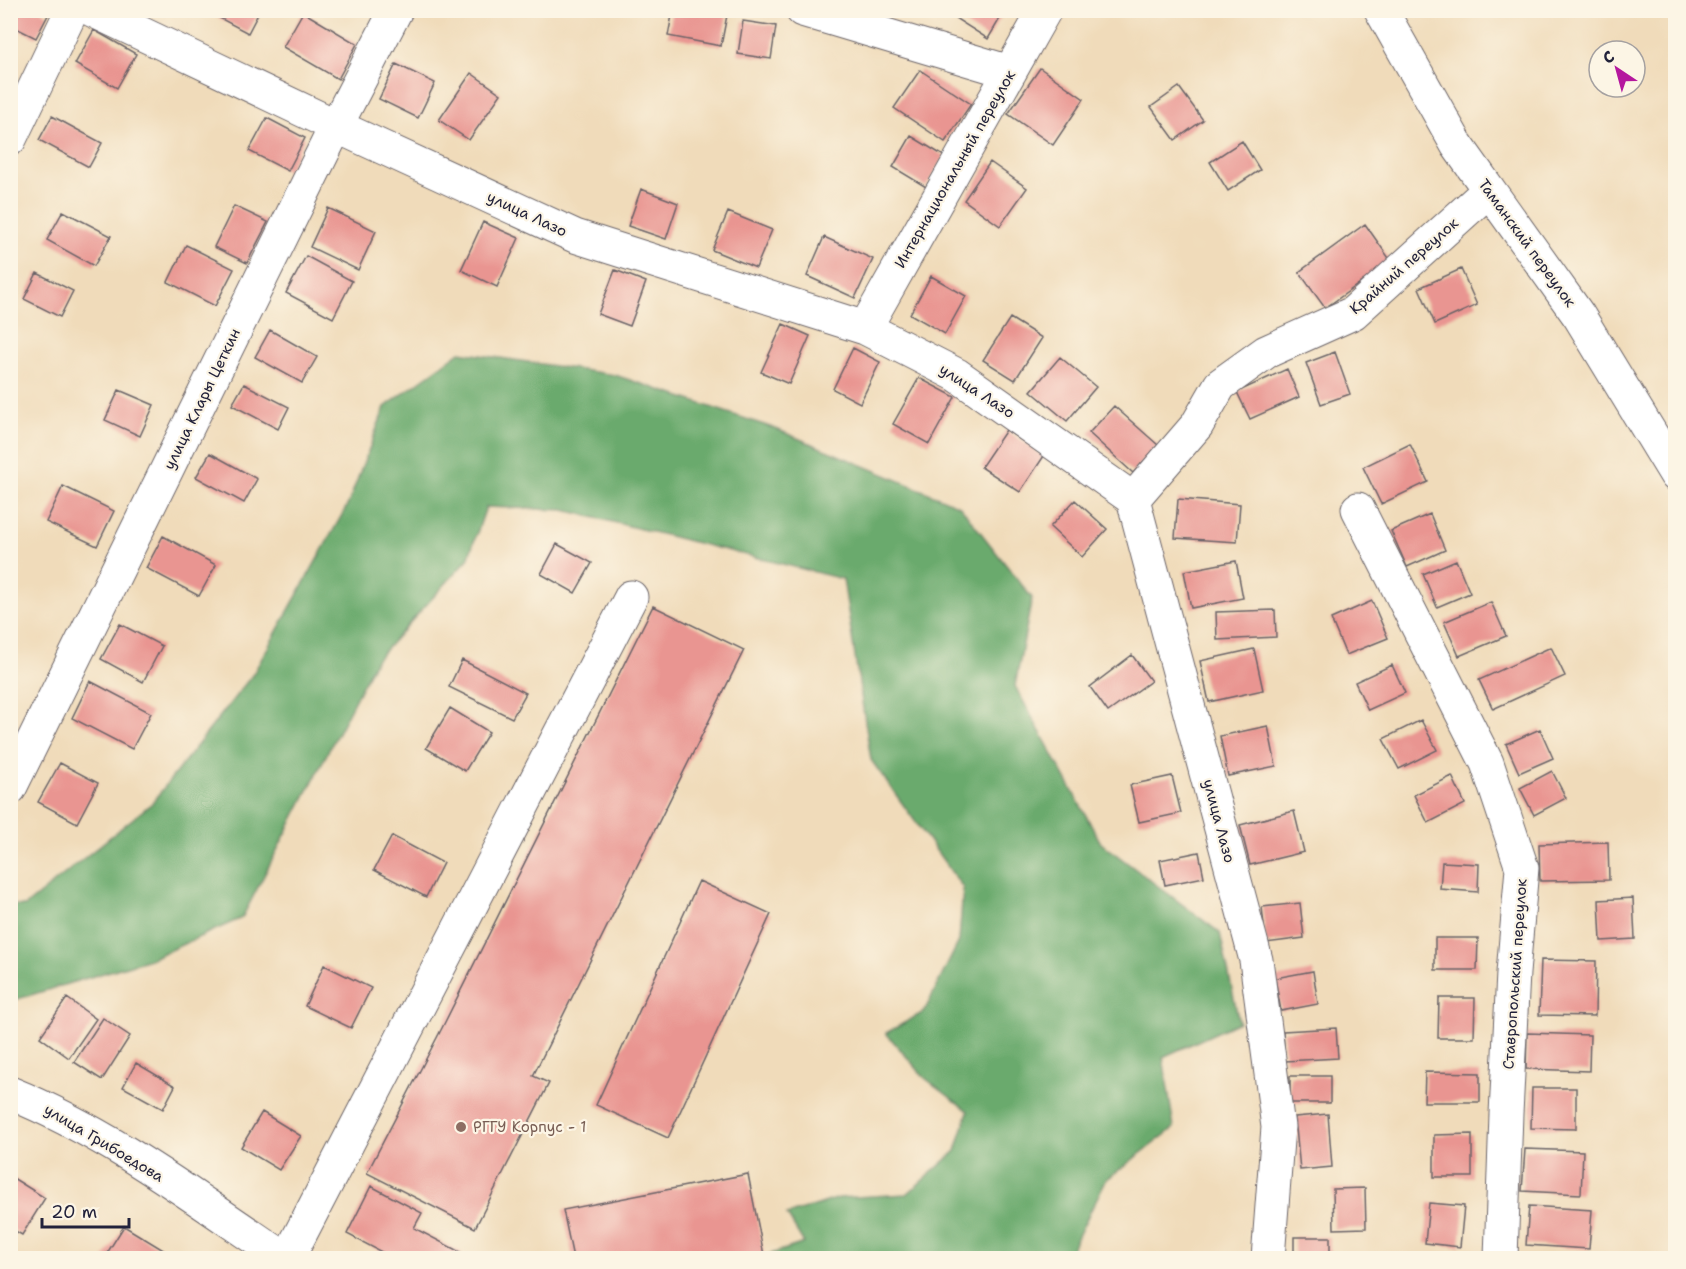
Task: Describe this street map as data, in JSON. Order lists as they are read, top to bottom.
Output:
{
  "streets": {
    "street": [
      "Интернациональный переулок",
      "улица Лазо",
      "Таманский переулок",
      "Крайний переулок",
      "улица Клары Цеткин",
      "Ставропольский переулок",
      "улица Грибоедова"
    ]
  },
  "crossings": [
    ["Интернациональный переулок", "улица Лазо"],
    ["улица Лазо", "Крайний переулок"],
    ["улица Лазо", "улица Клары Цеткин"],
    ["Таманский переулок", "Крайний переулок"]
  ],
  "places": ["РГГУ Корпус - 1"],
  "scale_bar": "20 m",
  "north": "top left"
}
